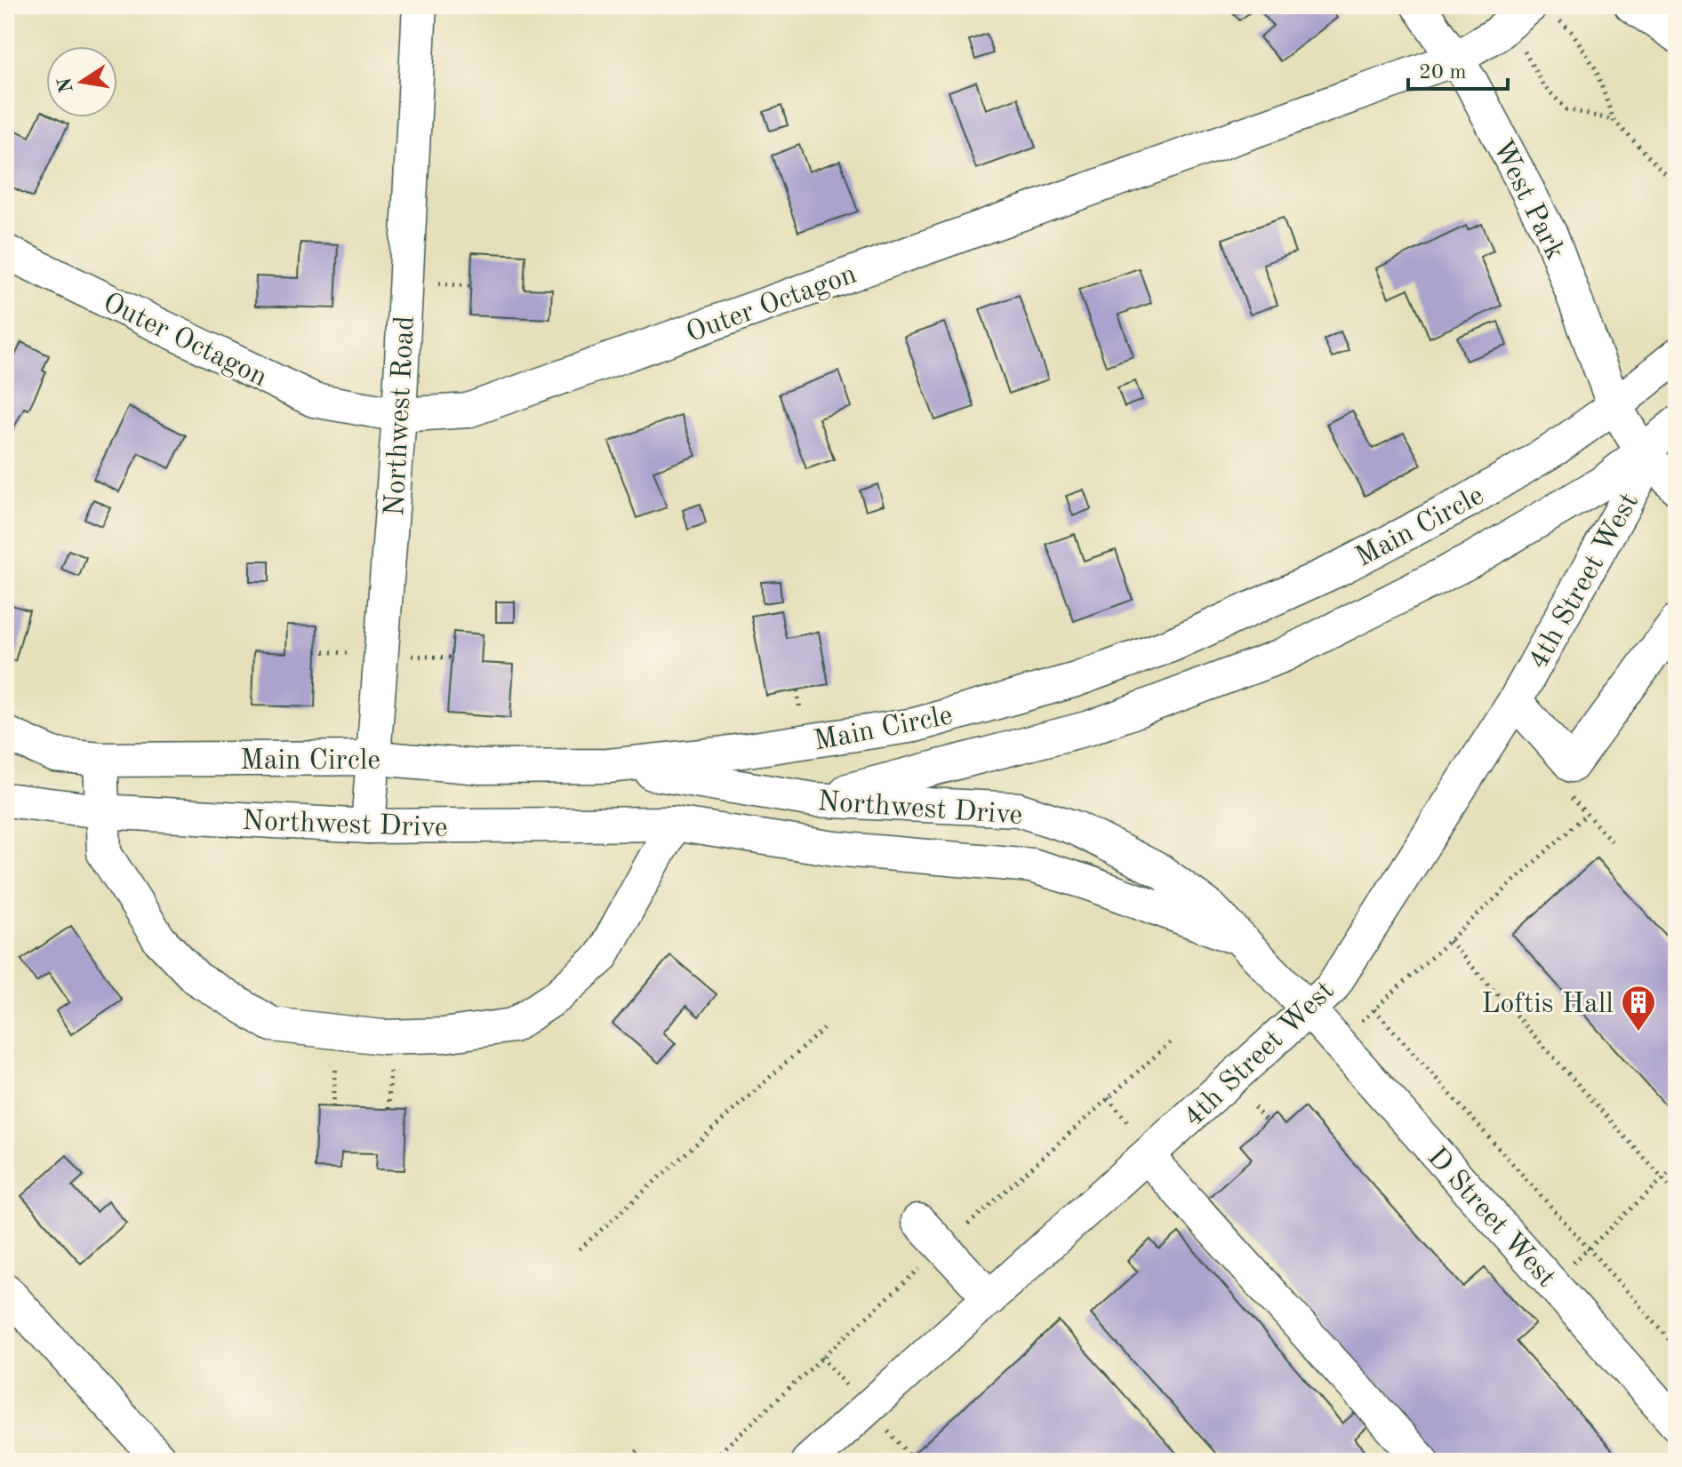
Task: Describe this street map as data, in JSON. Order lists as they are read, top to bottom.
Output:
{
  "streets": {
    "street": [
      "West Park",
      "Outer Octagon",
      "Northwest Road",
      "Main Circle",
      "4th Street West",
      "Northwest Drive",
      "D Street West"
    ]
  },
  "crossings": [
    ["West Park", "Outer Octagon"],
    ["West Park", "Main Circle"],
    ["Outer Octagon", "Northwest Road"],
    ["Northwest Road", "Main Circle"],
    ["Northwest Road", "Northwest Drive"],
    ["Main Circle", "4th Street West"],
    ["Main Circle", "Northwest Drive"],
    ["4th Street West", "Northwest Drive"],
    ["4th Street West", "D Street West"],
    ["Northwest Drive", "D Street West"]
  ],
  "places": {
    "building": ["Loftis Hall"]
  },
  "scale_bar": "20 m",
  "north": "left"
}
